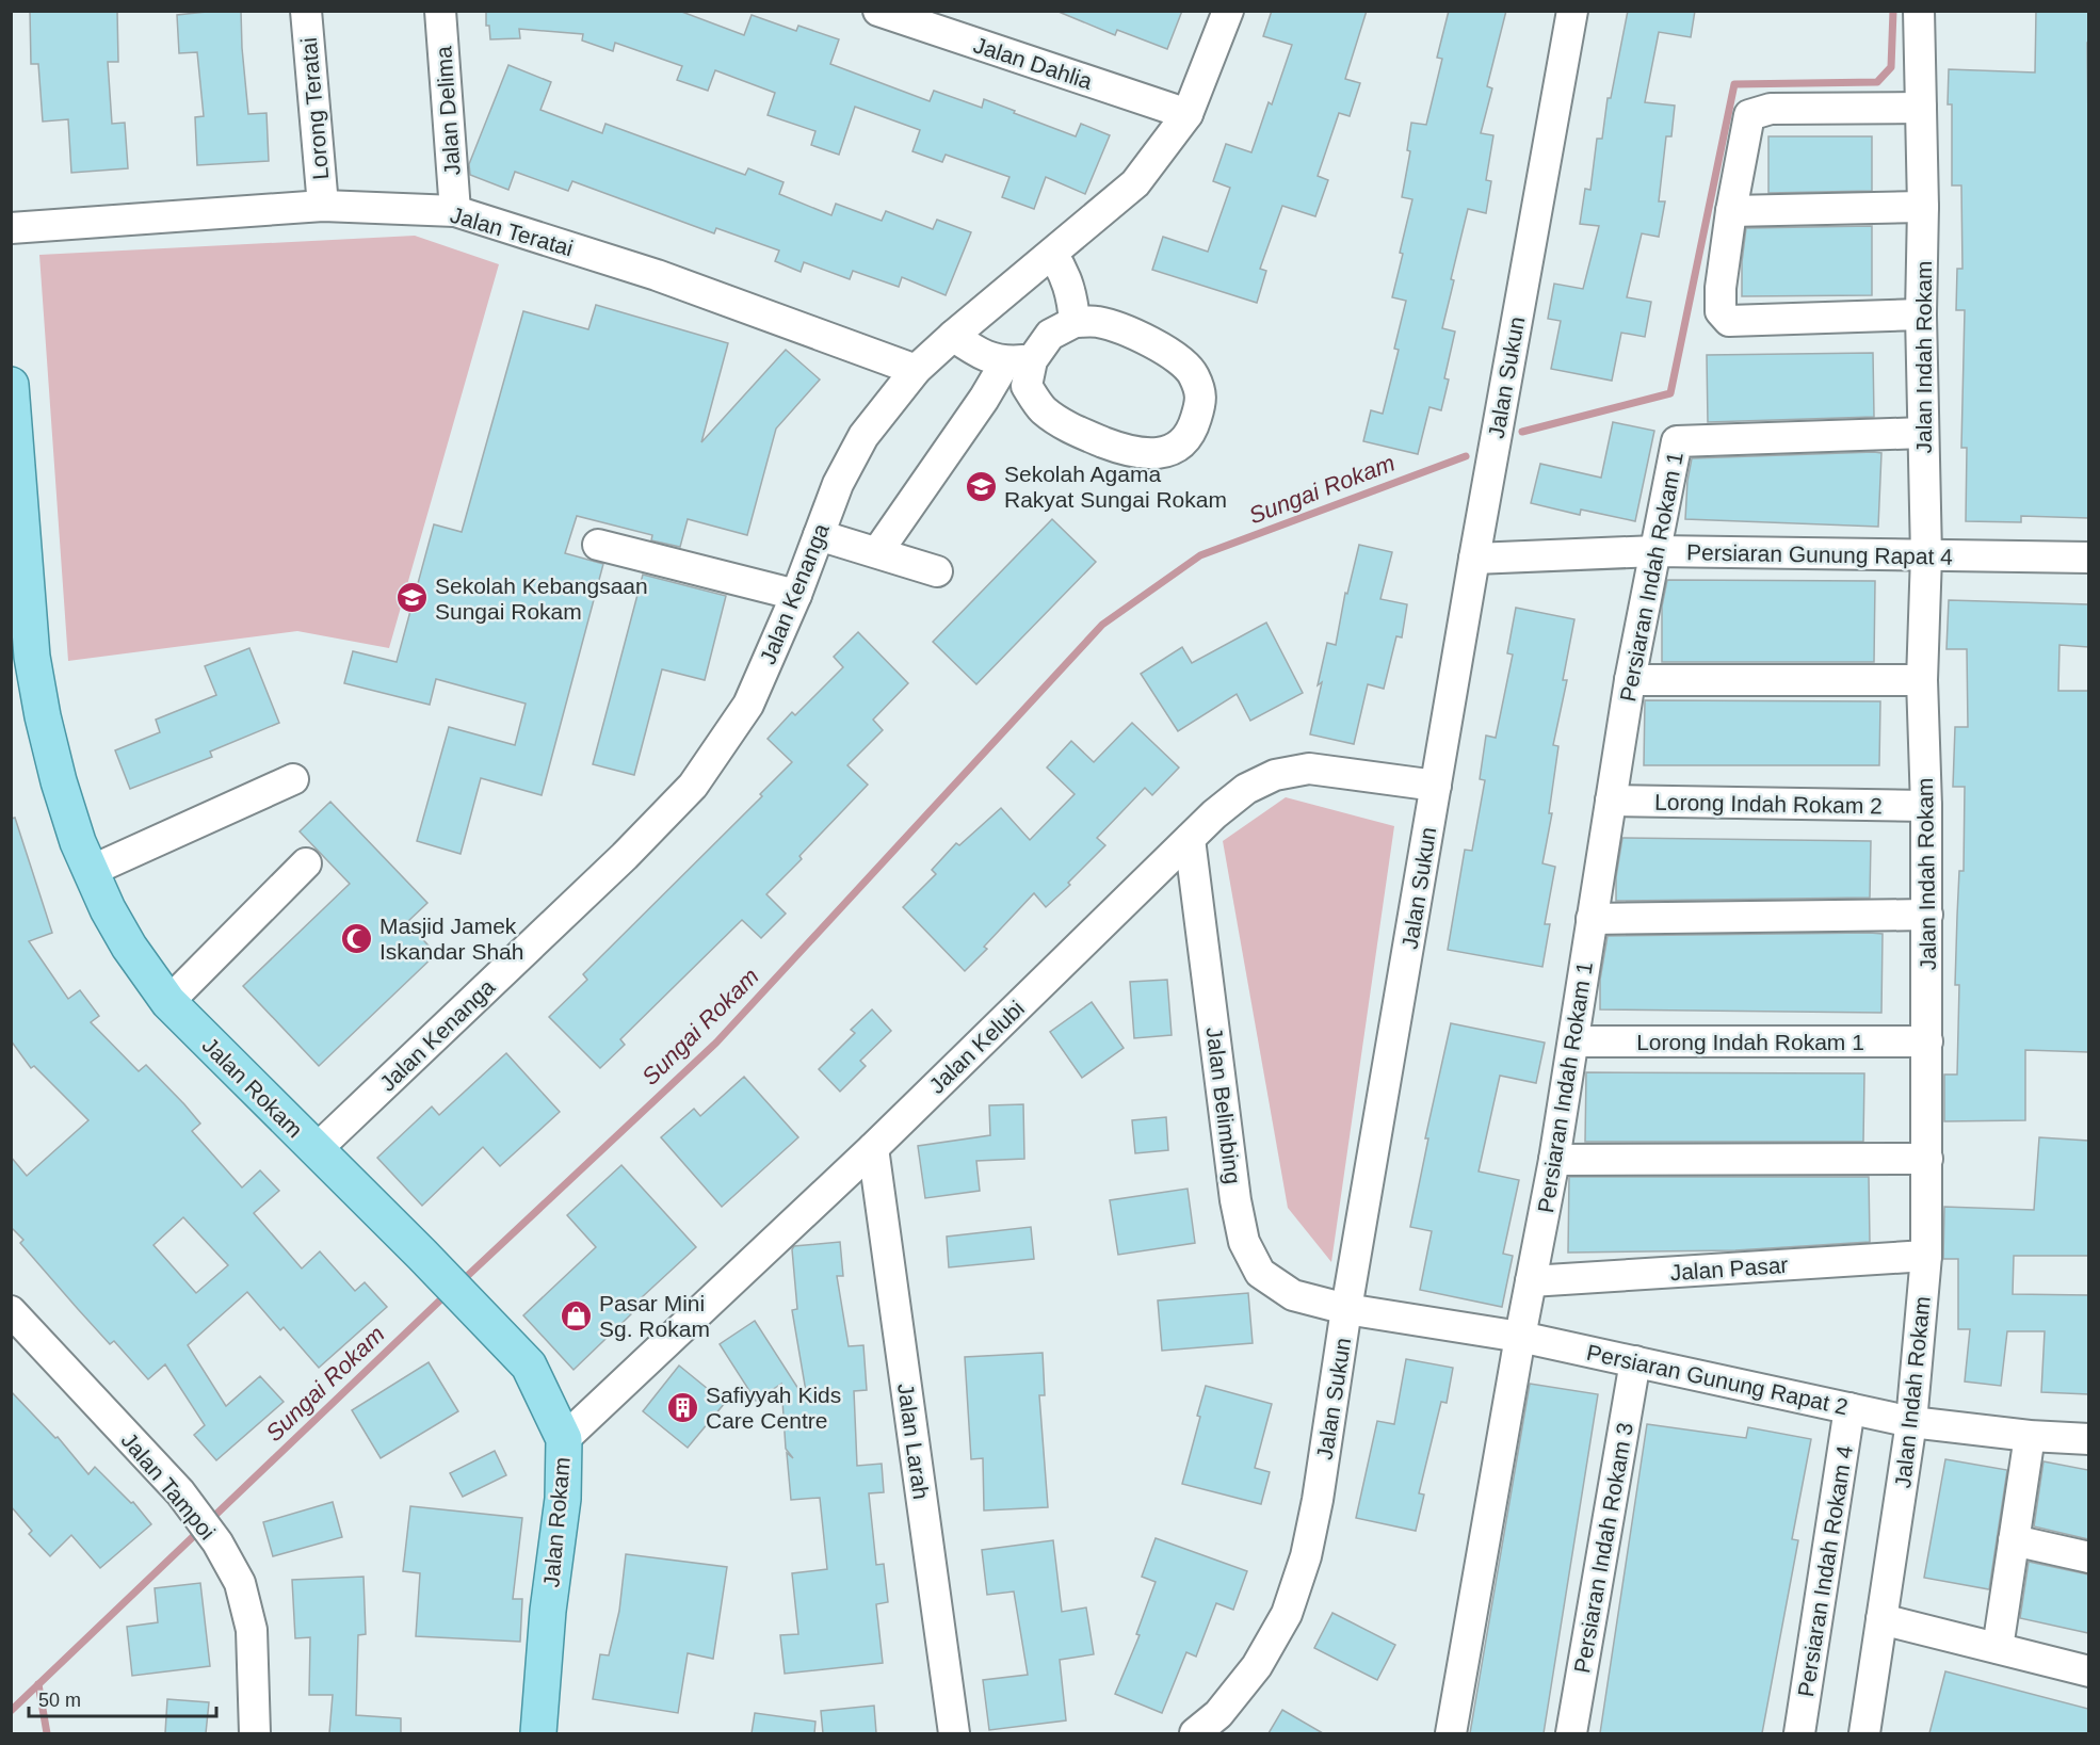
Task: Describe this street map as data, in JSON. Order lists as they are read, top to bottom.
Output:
{
  "streets": {
    "main road": ["Jalan Rokam"],
    "street": [
      "Jalan Dahlia",
      "Lorong Teratai",
      "Jalan Delima",
      "Jalan Teratai",
      "Jalan Indah Rokam",
      "Jalan Sukun",
      "Persiaran Gunung Rapat 4",
      "Persiaran Indah Rokam 1",
      "Jalan Kenanga",
      "Lorong Indah Rokam 2",
      "Lorong Indah Rokam 1",
      "Jalan Kelubi",
      "Jalan Belimbing",
      "Jalan Pasar",
      "Persiaran Gunung Rapat 2",
      "Jalan Larah",
      "Jalan Tampoi",
      "Persiaran Indah Rokam 3",
      "Persiaran Indah Rokam 4"
    ]
  },
  "crossings": [
    ["Jalan Dahlia", "Jalan Kenanga"],
    ["Lorong Teratai", "Jalan Teratai"],
    ["Jalan Delima", "Jalan Teratai"],
    ["Jalan Teratai", "Jalan Kenanga"],
    ["Jalan Indah Rokam", "Persiaran Gunung Rapat 4"],
    ["Jalan Indah Rokam", "Persiaran Indah Rokam 1"],
    ["Jalan Indah Rokam", "Lorong Indah Rokam 2"],
    ["Jalan Indah Rokam", "Lorong Indah Rokam 1"],
    ["Jalan Indah Rokam", "Jalan Pasar"],
    ["Jalan Indah Rokam", "Persiaran Gunung Rapat 2"],
    ["Jalan Sukun", "Persiaran Gunung Rapat 4"],
    ["Jalan Sukun", "Jalan Kelubi"],
    ["Jalan Sukun", "Jalan Belimbing"],
    ["Jalan Sukun", "Persiaran Gunung Rapat 2"],
    ["Persiaran Gunung Rapat 4", "Persiaran Indah Rokam 1"],
    ["Persiaran Indah Rokam 1", "Lorong Indah Rokam 2"],
    ["Persiaran Indah Rokam 1", "Lorong Indah Rokam 1"],
    ["Persiaran Indah Rokam 1", "Jalan Pasar"],
    ["Persiaran Indah Rokam 1", "Persiaran Gunung Rapat 2"],
    ["Jalan Kenanga", "Jalan Rokam"],
    ["Jalan Kelubi", "Jalan Rokam"],
    ["Jalan Kelubi", "Jalan Belimbing"],
    ["Jalan Kelubi", "Jalan Larah"],
    ["Jalan Belimbing", "Persiaran Gunung Rapat 2"],
    ["Persiaran Gunung Rapat 2", "Persiaran Indah Rokam 3"],
    ["Persiaran Gunung Rapat 2", "Persiaran Indah Rokam 4"]
  ],
  "water": ["Sungai Rokam"],
  "places": {
    "school or university": ["Sekolah Agama Rakyat Sungai Rokam", "Sekolah Kebangsaan Sungai Rokam"],
    "mosque": ["Masjid Jamek Iskandar Shah"],
    "shop": ["Pasar Mini Sg. Rokam"],
    "building": ["Safiyyah Kids Care Centre"]
  },
  "scale_bar": "50 m"
}
